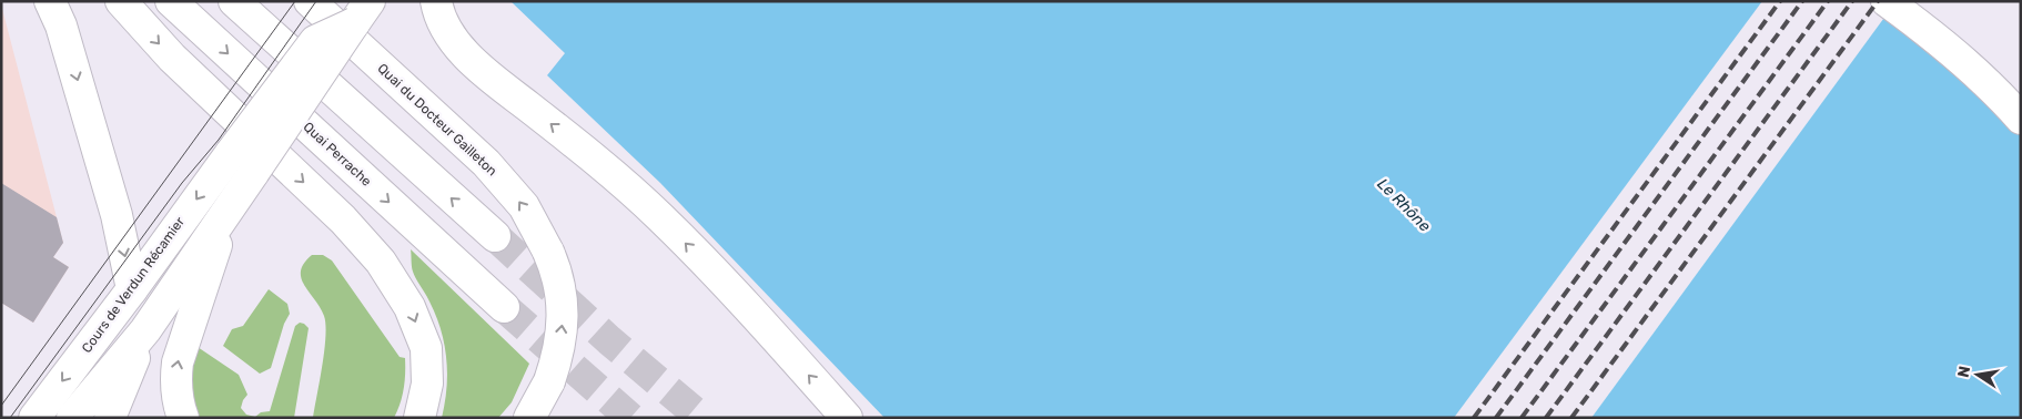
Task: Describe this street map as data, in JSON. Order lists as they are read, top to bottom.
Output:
{
  "streets": {
    "main road": ["Quai du Docteur Gailleton", "Quai Perrache", "Cours de Verdun Récamier"]
  },
  "water": ["Le Rhône"],
  "north": "left"
}
